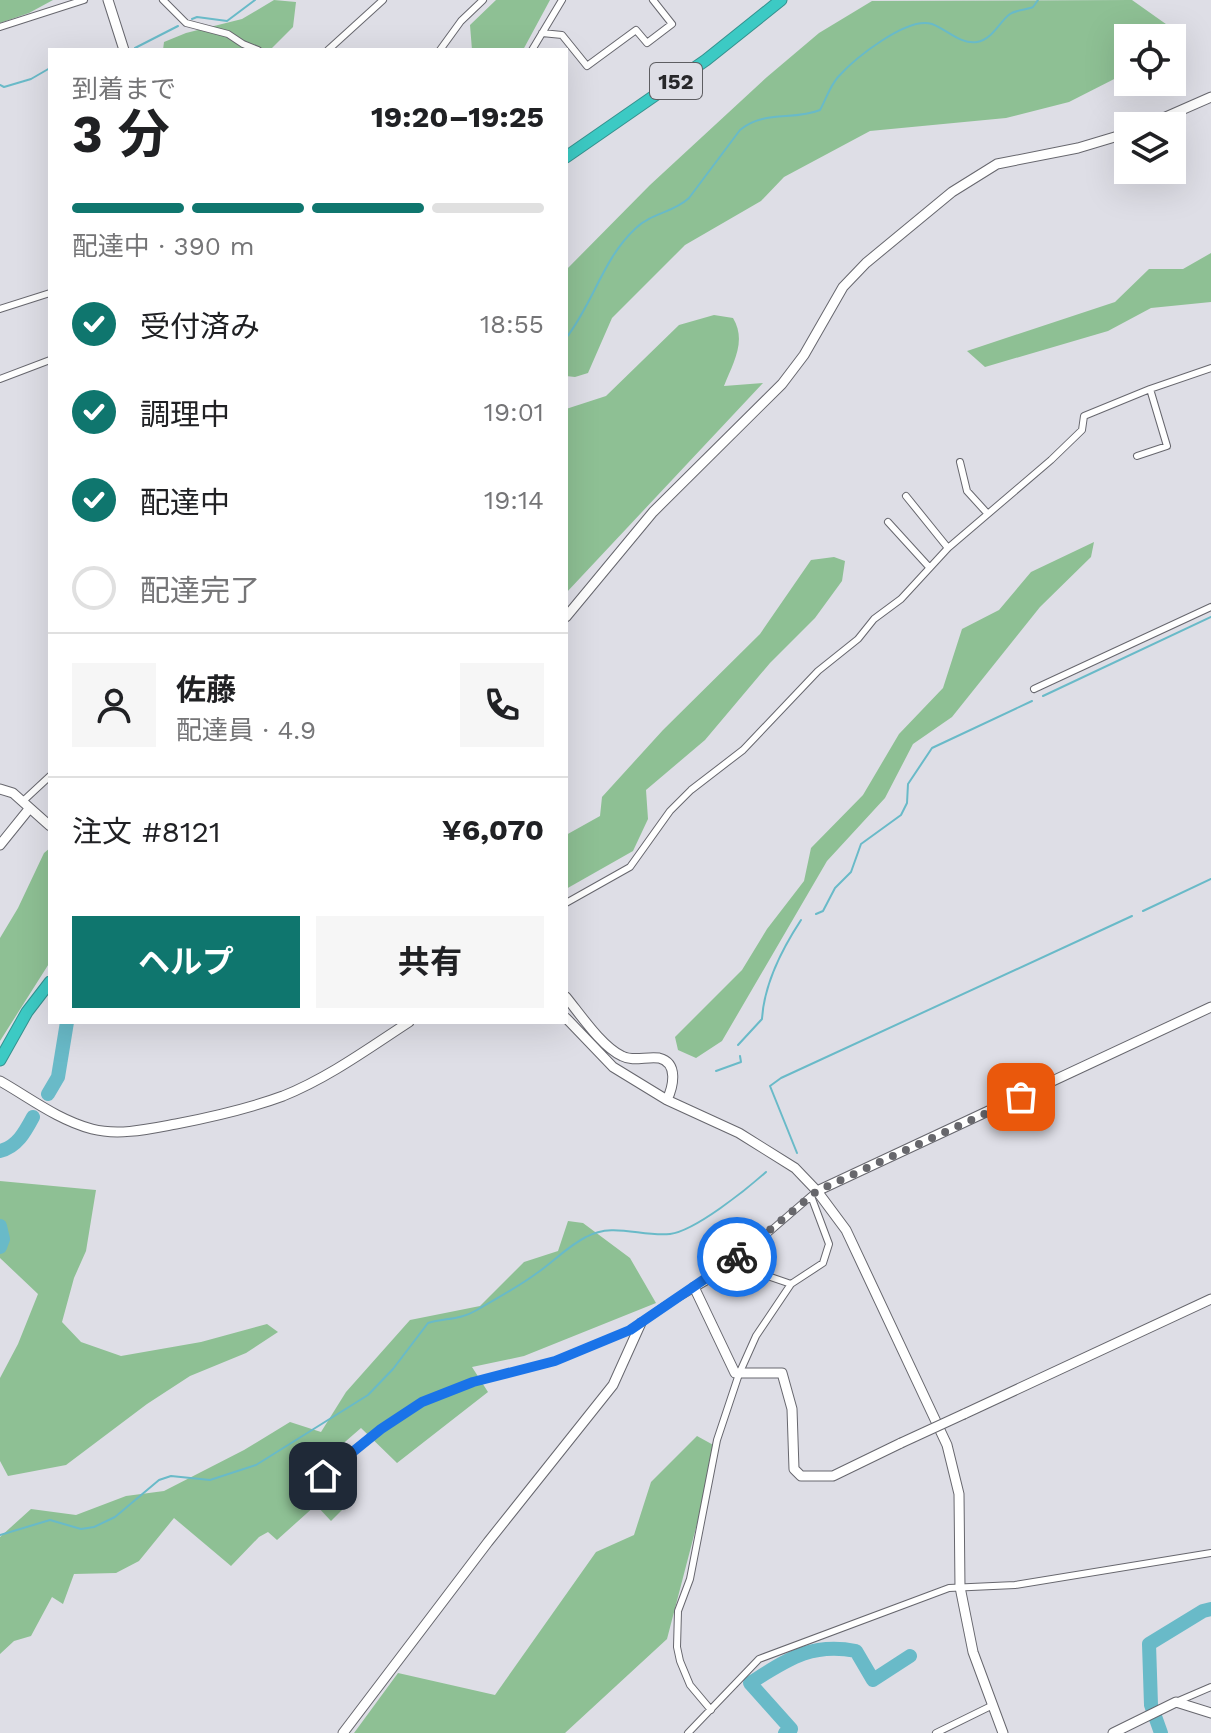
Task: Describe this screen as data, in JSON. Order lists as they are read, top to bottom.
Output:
{
  "streets": {
    "highway": ["152"]
  },
  "page": {
    "heading": ["3 分", "到着まで", "19:20–19:25"],
    "panel": [
      "佐藤",
      "配達員 · 4.9",
      "注文 #8121",
      "¥6,070"
    ],
    "bar": "配達中 · 390 m",
    "list": [
      ["受付済み", "18:55"],
      ["調理中", "19:01"],
      ["配達中", "19:14"],
      "配達完了"
    ],
    "buttons": ["ヘルプ", "共有"]
  }
}
